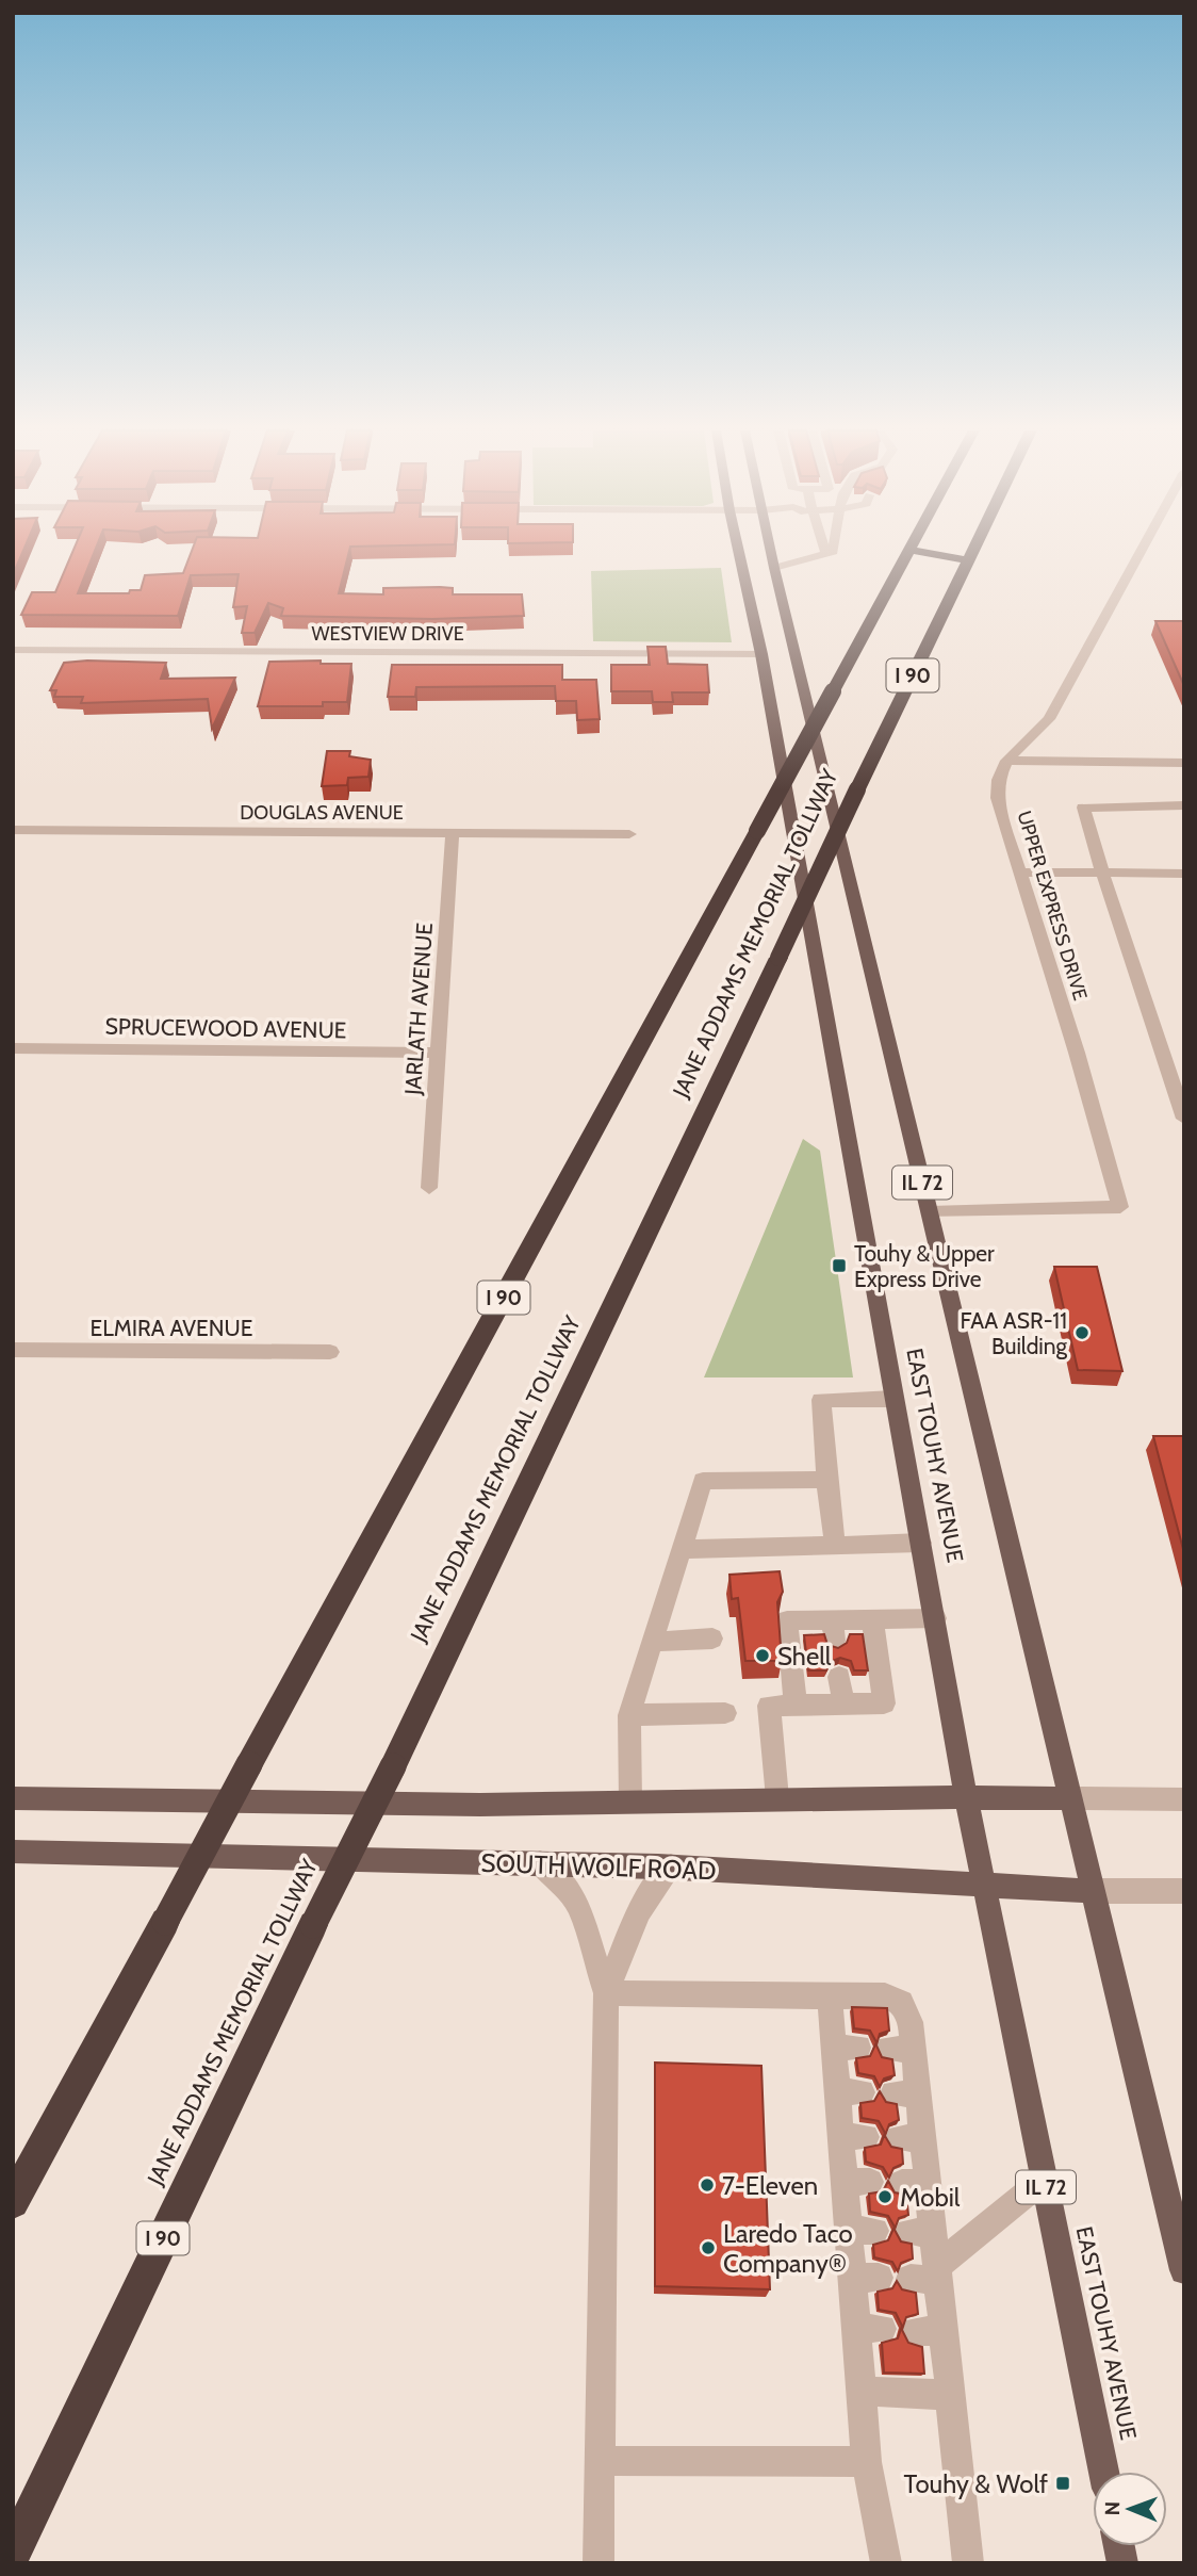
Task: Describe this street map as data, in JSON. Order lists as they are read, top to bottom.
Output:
{
  "streets": {
    "highway": ["I 90", "JANE ADDAMS MEMORIAL TOLLWAY"],
    "main road": ["IL 72", "EAST TOUHY AVENUE", "SOUTH WOLF ROAD"],
    "street": [
      "WESTVIEW DRIVE",
      "DOUGLAS AVENUE",
      "UPPER EXPRESS DRIVE",
      "JARLATH AVENUE",
      "SPRUCEWOOD AVENUE",
      "ELMIRA AVENUE"
    ]
  },
  "crossings": [
    ["WESTVIEW DRIVE", "EAST TOUHY AVENUE"],
    ["DOUGLAS AVENUE", "JARLATH AVENUE"],
    ["UPPER EXPRESS DRIVE", "EAST TOUHY AVENUE"],
    ["JARLATH AVENUE", "SPRUCEWOOD AVENUE"],
    ["EAST TOUHY AVENUE", "SOUTH WOLF ROAD"]
  ],
  "places": {
    "transit": ["Touhy & Upper Express Drive", "Touhy & Wolf"],
    "other": [
      "FAA ASR-11 Building",
      "Shell",
      "7-Eleven",
      "Mobil",
      "Laredo Taco Company®"
    ]
  },
  "north": "left"
}
